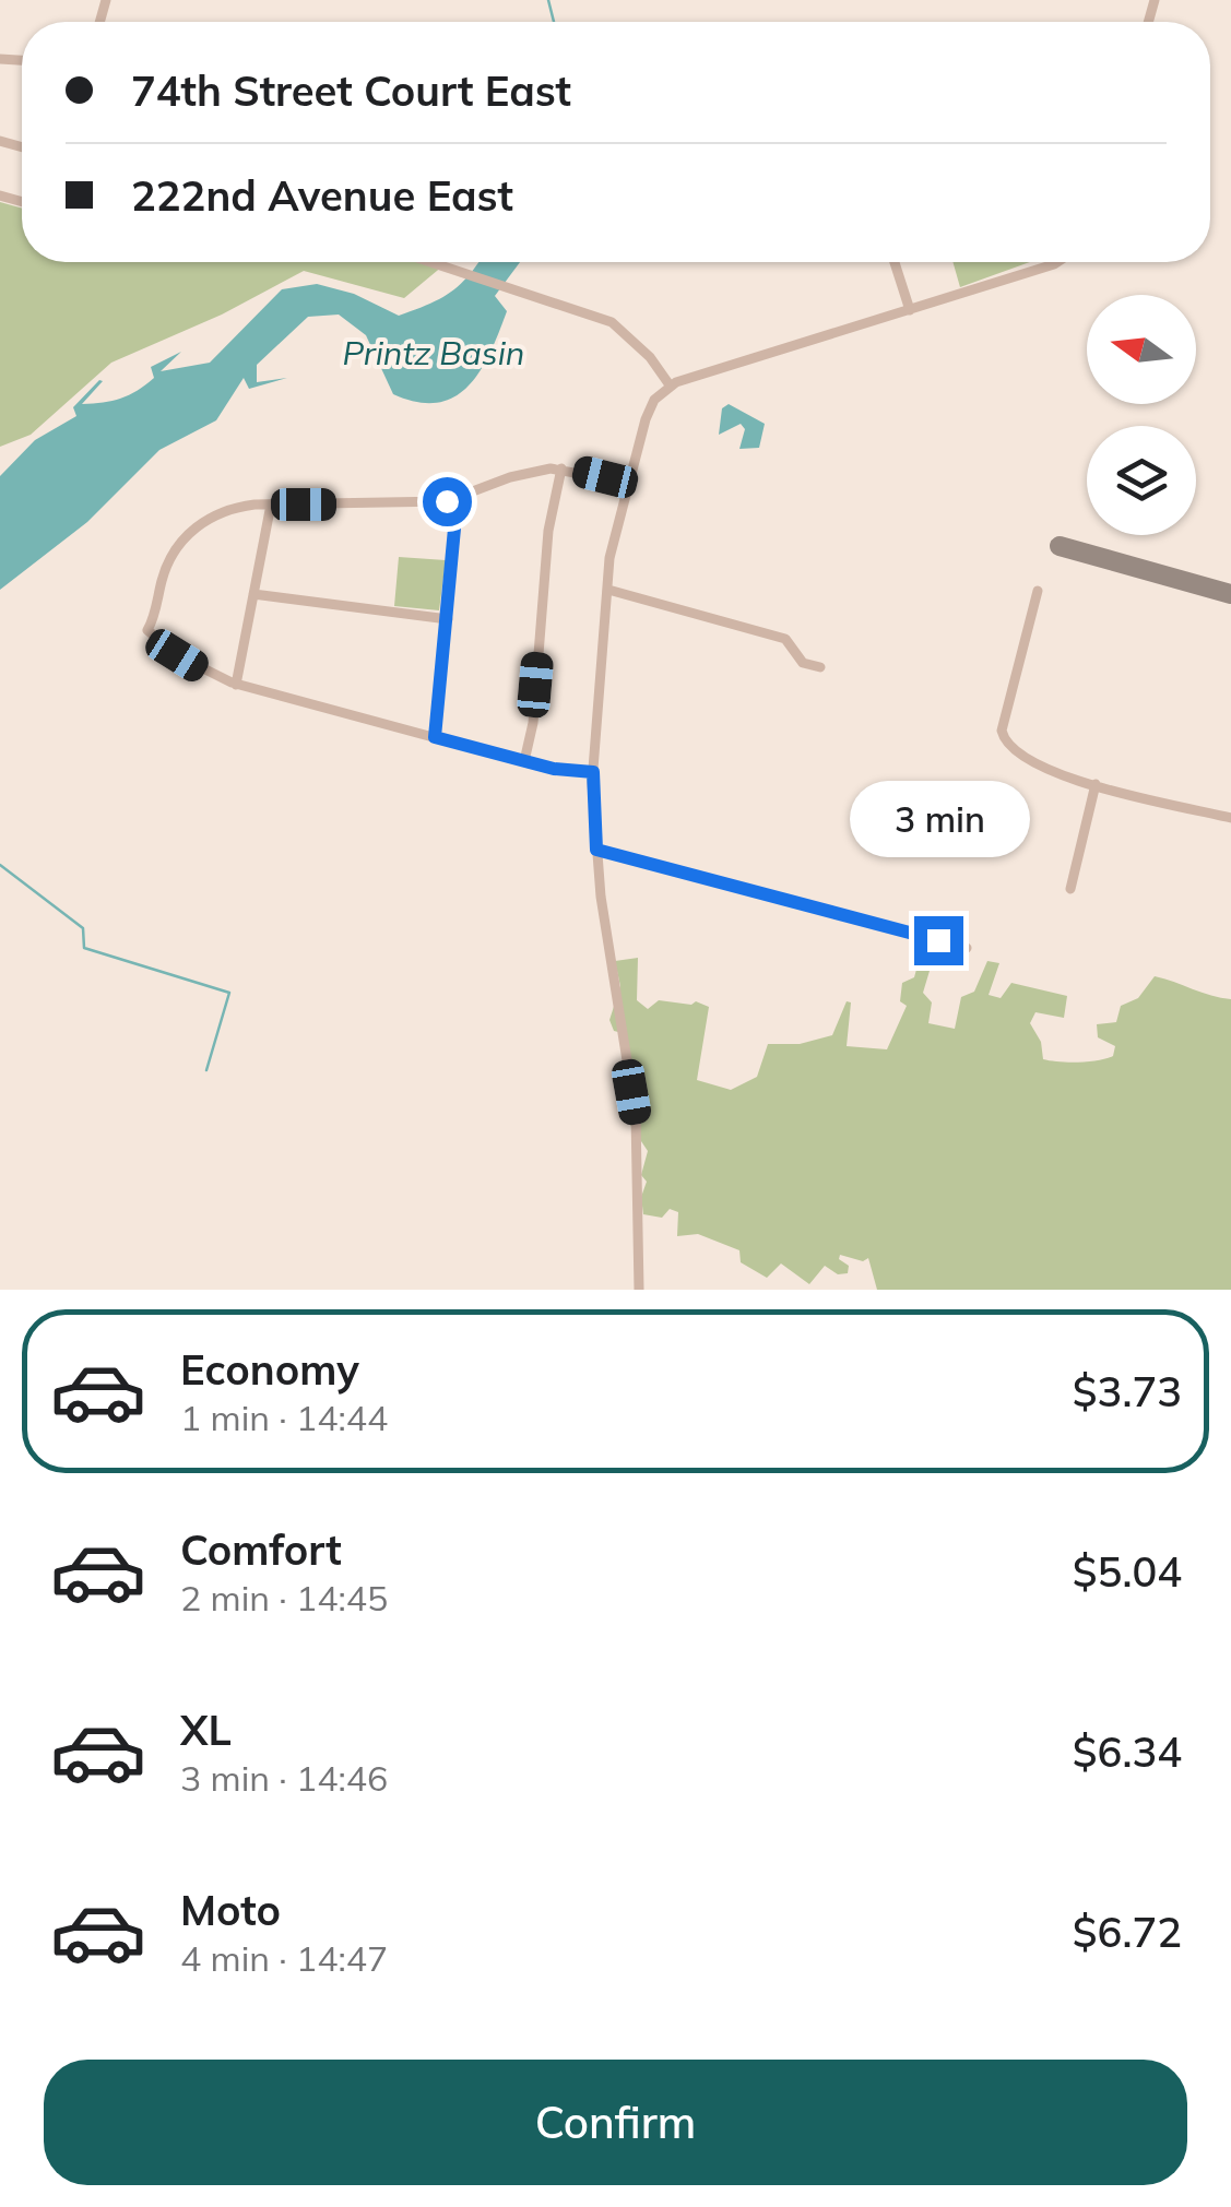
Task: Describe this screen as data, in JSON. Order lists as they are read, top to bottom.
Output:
{
  "water": ["Printz Basin"],
  "north": "left",
  "page": {
    "banner": ["74th Street Court East", "222nd Avenue East"],
    "bubble": "3 min",
    "list": [
      {
        "name": "Economy",
        "note": "1 min · 14:44",
        "value": "$3.73"
      },
      {
        "name": "Comfort",
        "note": "2 min · 14:45",
        "value": "$5.04"
      },
      {
        "name": "XL",
        "note": "3 min · 14:46",
        "value": "$6.34"
      },
      {
        "name": "Moto",
        "note": "4 min · 14:47",
        "value": "$6.72"
      }
    ],
    "buttons": "Confirm"
  }
}
